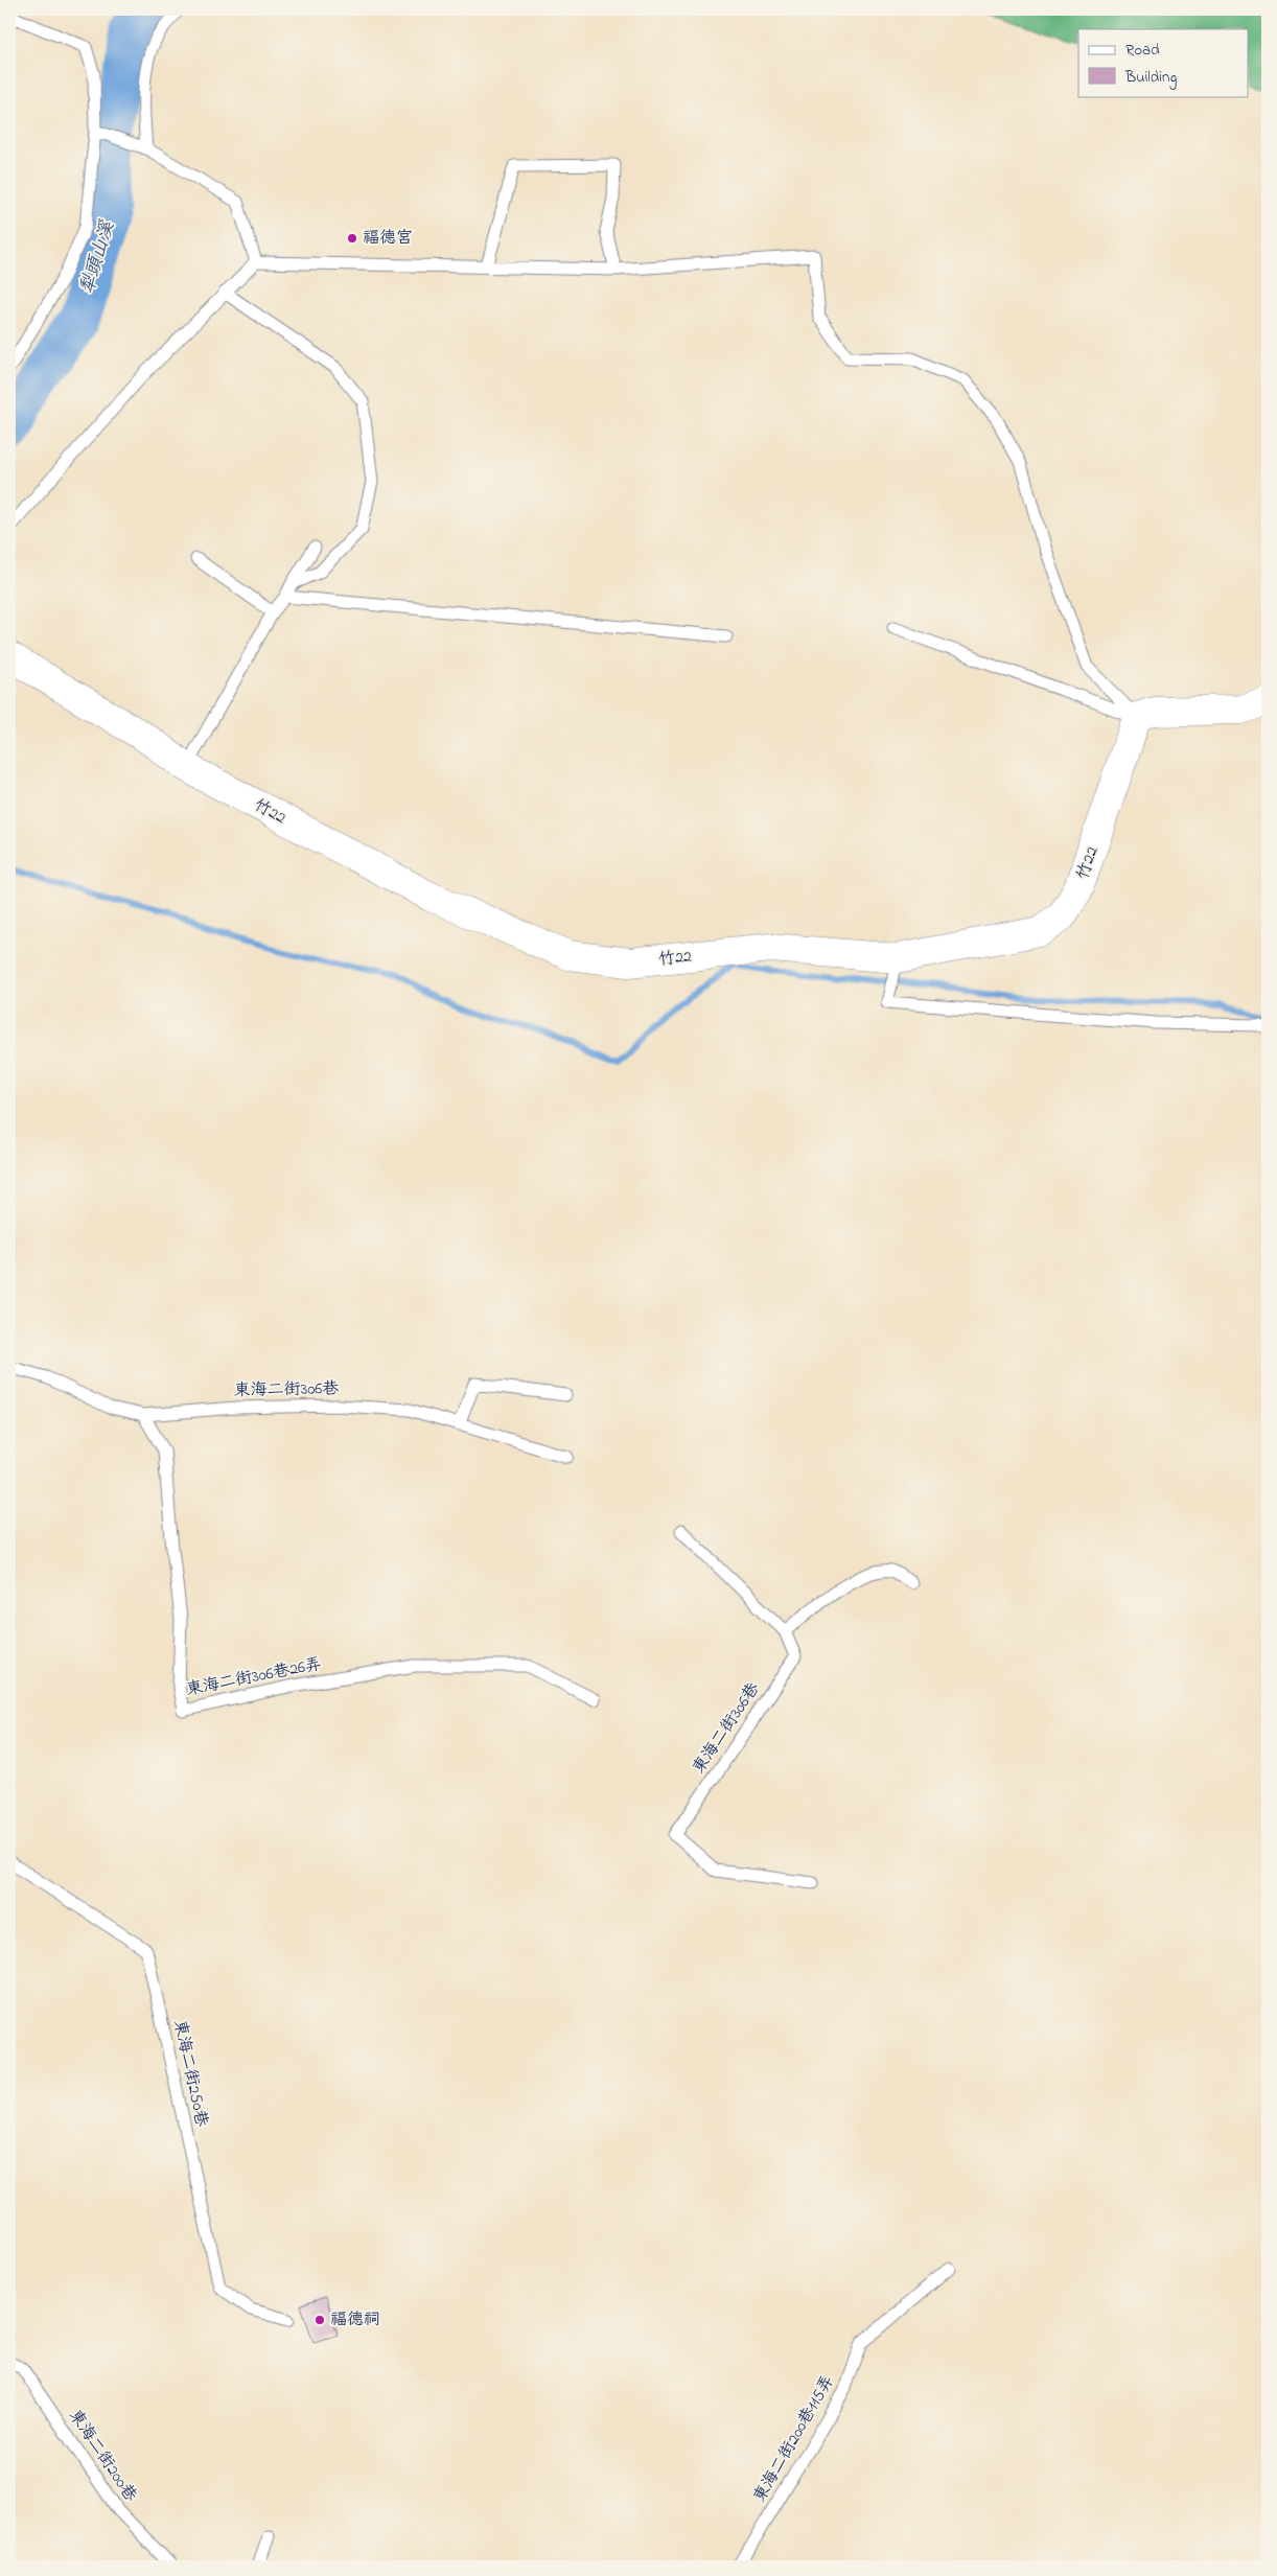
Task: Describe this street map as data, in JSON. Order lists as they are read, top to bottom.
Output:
{
  "streets": {
    "street": ["竹22"],
    "lane": [
      "東海二街306巷",
      "東海二街306巷26弄",
      "東海二街250巷",
      "東海二街200巷115弄",
      "東海二街200巷"
    ]
  },
  "crossings": [
    ["東海二街306巷", "東海二街306巷26弄"]
  ],
  "water": ["犁頭山溪"],
  "places": ["福德宮", "福德祠"],
  "legend": ["Road", "Building"]
}
